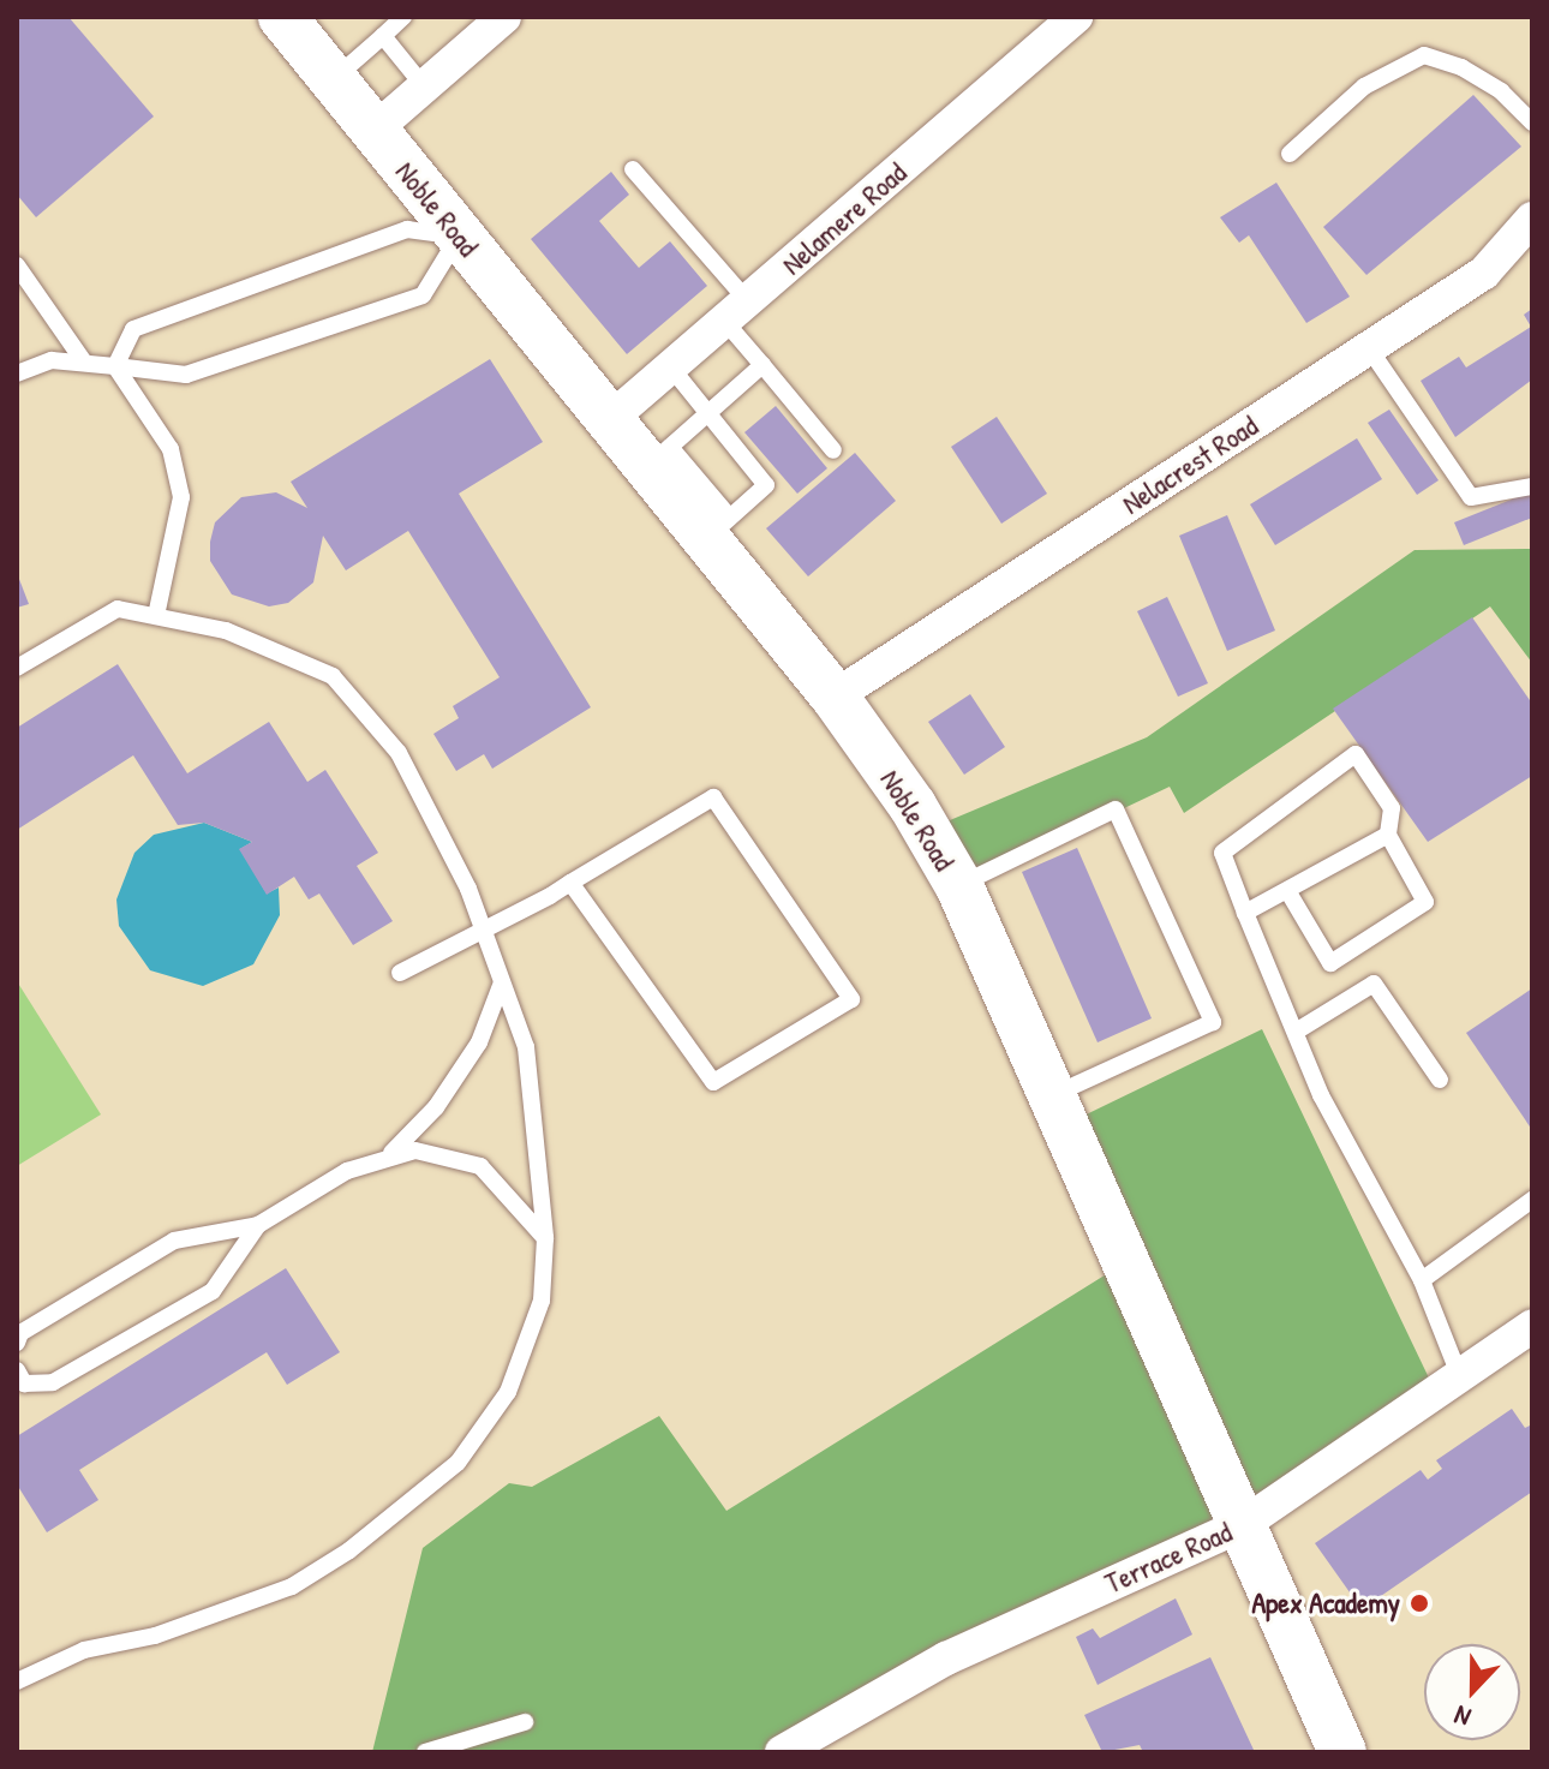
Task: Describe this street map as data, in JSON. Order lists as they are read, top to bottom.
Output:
{
  "streets": {
    "main road": ["Noble Road"],
    "street": ["Nelamere Road", "Nelacrest Road", "Terrace Road"]
  },
  "crossings": [
    ["Noble Road", "Nelamere Road"],
    ["Noble Road", "Nelacrest Road"],
    ["Noble Road", "Terrace Road"]
  ],
  "places": ["Apex Academy"],
  "north": "bottom"
}
